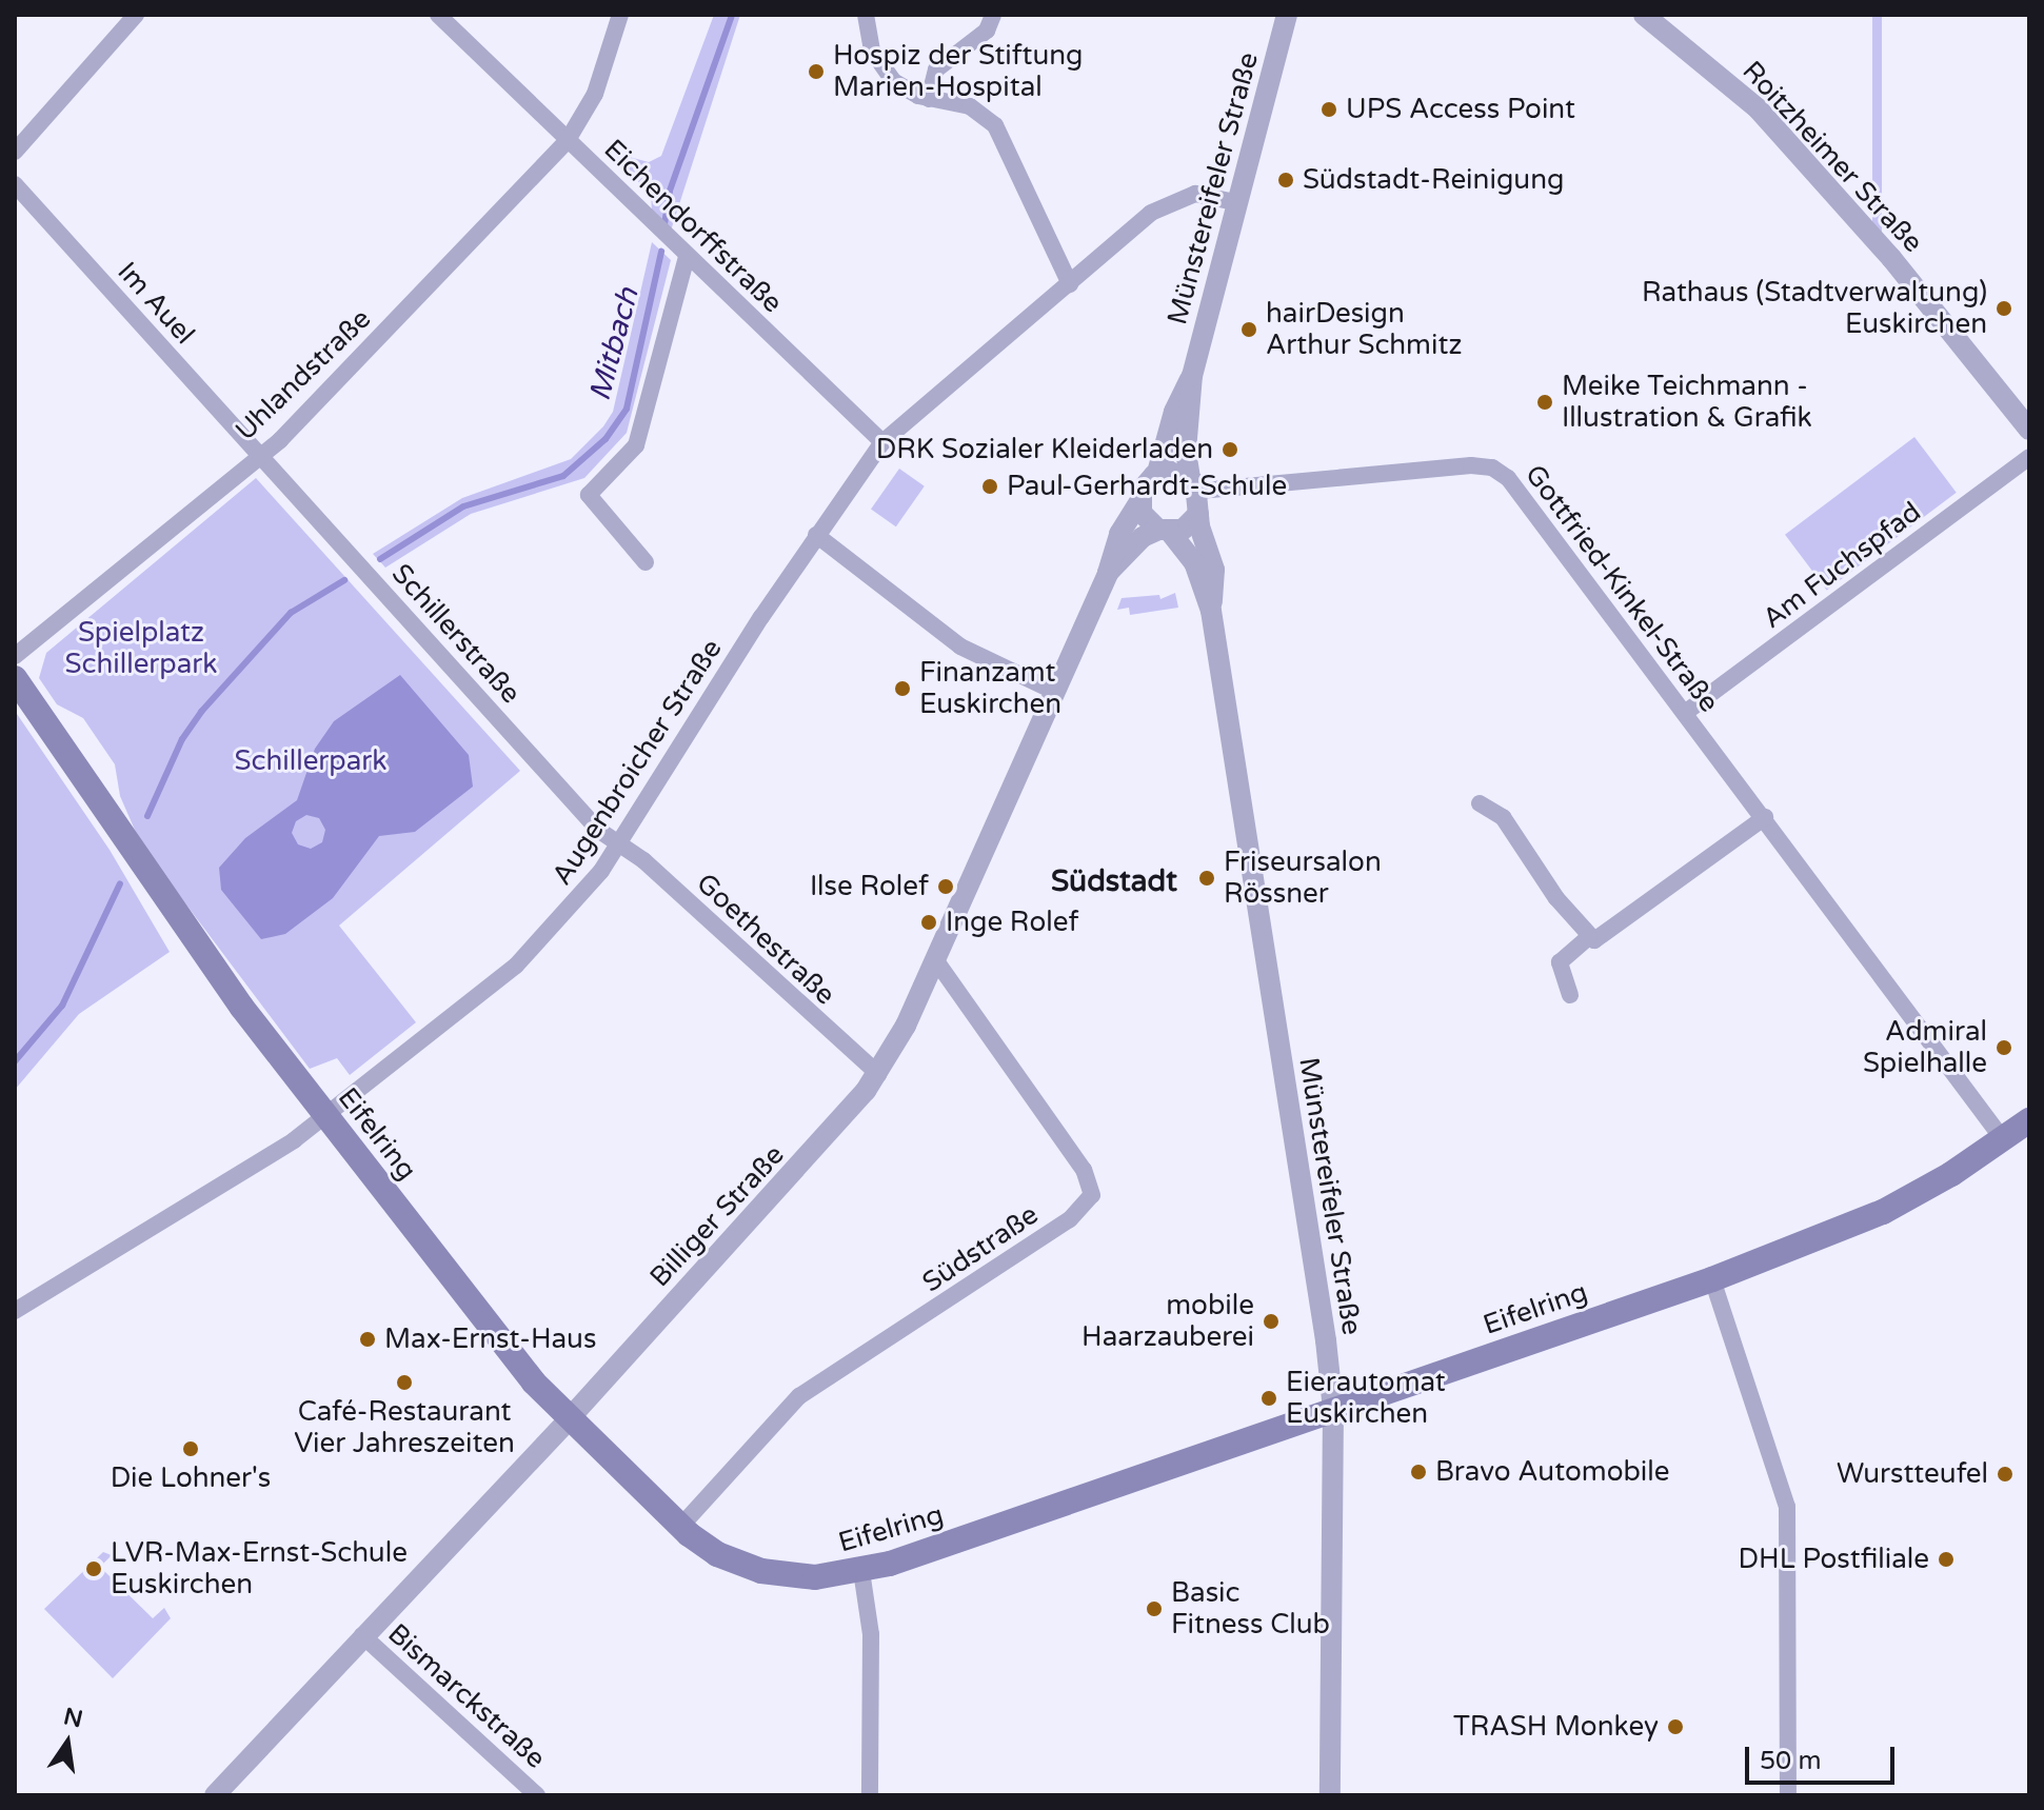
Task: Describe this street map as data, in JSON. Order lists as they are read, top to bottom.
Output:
{
  "streets": {
    "main road": ["Eifelring"],
    "street": [
      "Roitzheimer Straße",
      "Münstereifeler Straße",
      "Eichendorffstraße",
      "Im Auel",
      "Uhlandstraße",
      "Am Fuchspfad",
      "Gottfried-Kinkel-Straße",
      "Schillerstraße",
      "Augenbroicher Straße",
      "Goethestraße",
      "Billiger Straße",
      "Südstraße",
      "Bismarckstraße"
    ]
  },
  "crossings": [
    ["Münstereifeler Straße", "Gottfried-Kinkel-Straße"],
    ["Münstereifeler Straße", "Augenbroicher Straße"],
    ["Münstereifeler Straße", "Eifelring"],
    ["Münstereifeler Straße", "Billiger Straße"],
    ["Eichendorffstraße", "Uhlandstraße"],
    ["Eichendorffstraße", "Augenbroicher Straße"],
    ["Im Auel", "Uhlandstraße"],
    ["Im Auel", "Schillerstraße"],
    ["Uhlandstraße", "Schillerstraße"],
    ["Am Fuchspfad", "Gottfried-Kinkel-Straße"],
    ["Gottfried-Kinkel-Straße", "Eifelring"],
    ["Gottfried-Kinkel-Straße", "Billiger Straße"],
    ["Schillerstraße", "Augenbroicher Straße"],
    ["Schillerstraße", "Goethestraße"],
    ["Augenbroicher Straße", "Goethestraße"],
    ["Augenbroicher Straße", "Eifelring"],
    ["Goethestraße", "Billiger Straße"],
    ["Eifelring", "Billiger Straße"],
    ["Eifelring", "Südstraße"],
    ["Billiger Straße", "Südstraße"],
    ["Billiger Straße", "Bismarckstraße"]
  ],
  "districts": ["Südstadt"],
  "water": ["Mitbach"],
  "parks": ["Spielplatz Schillerpark", "Schillerpark"],
  "places": [
    "Hospiz der Stiftung Marien-Hospital",
    "UPS Access Point",
    "Südstadt-Reinigung",
    "Rathaus (Stadtverwaltung) Euskirchen",
    "hairDesign Arthur Schmitz",
    "Meike Teichmann - Illustration & Grafik",
    "DRK Sozialer Kleiderladen",
    "Paul-Gerhardt-Schule",
    "Finanzamt Euskirchen",
    "Friseursalon Rössner",
    "Ilse Rolef",
    "Inge Rolef",
    "Admiral Spielhalle",
    "mobile Haarzauberei",
    "Max-Ernst-Haus",
    "Café-Restaurant Vier Jahreszeiten",
    "Eierautomat Euskirchen",
    "Die Lohner's",
    "Bravo Automobile",
    "Wurstteufel",
    "DHL Postfiliale",
    "LVR-Max-Ernst-Schule Euskirchen",
    "Basic Fitness Club",
    "TRASH Monkey"
  ],
  "scale_bar": "50 m",
  "north": "top"
}
